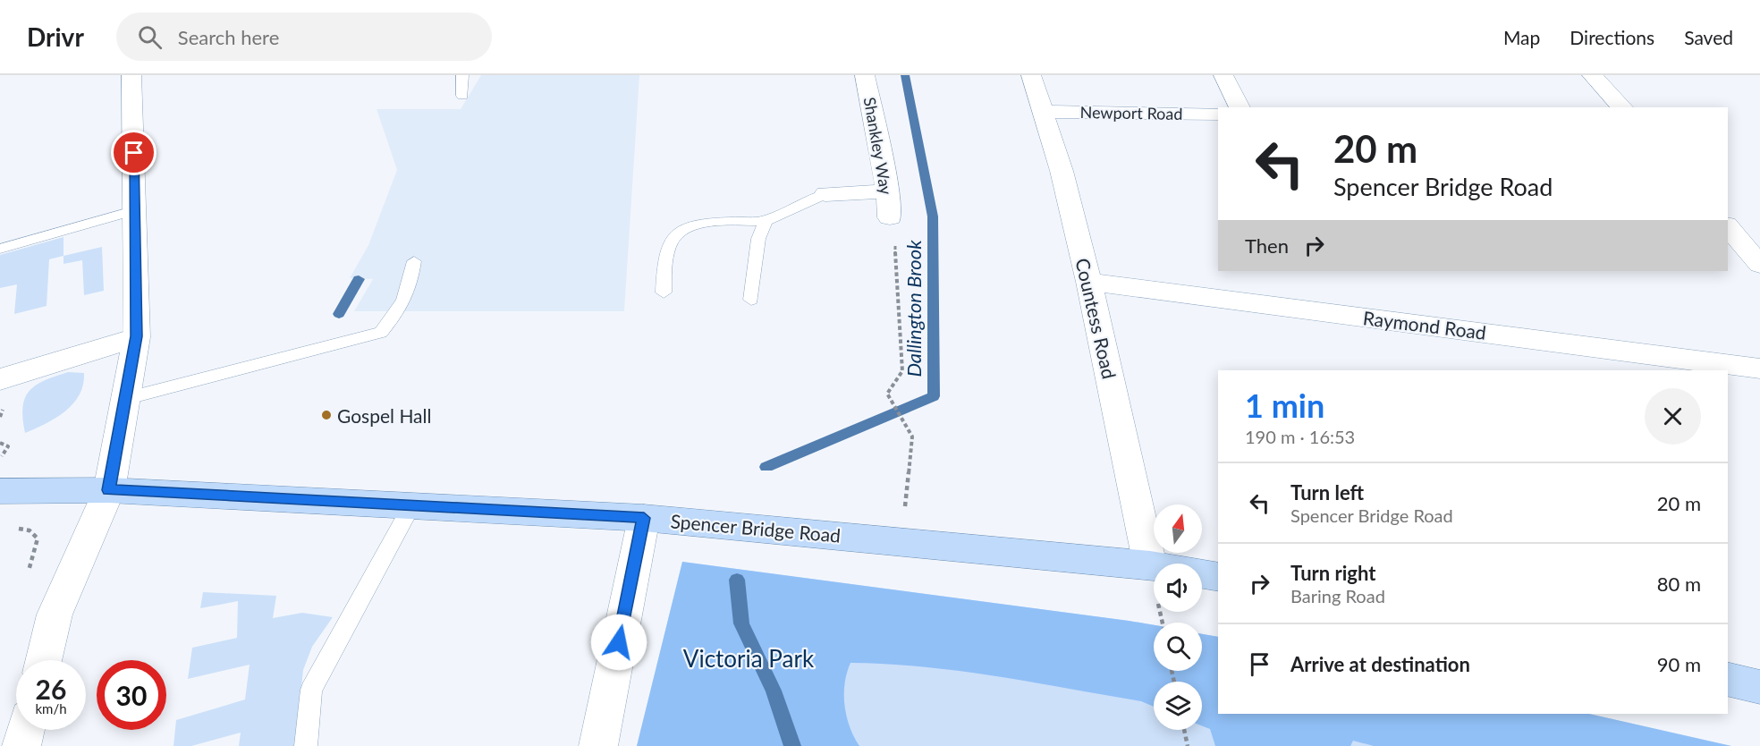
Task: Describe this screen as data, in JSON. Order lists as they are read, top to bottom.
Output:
{
  "streets": {
    "main road": ["Spencer Bridge Road"],
    "street": [
      "Newport Road",
      "Shankley Way",
      "Countess Road",
      "Raymond Road"
    ]
  },
  "crossings": [
    ["Newport Road", "Countess Road"],
    ["Countess Road", "Raymond Road"],
    ["Countess Road", "Spencer Bridge Road"]
  ],
  "water": ["Dallington Brook"],
  "parks": ["Victoria Park"],
  "places": ["Gospel Hall"],
  "north": "top",
  "page": {
    "header": "Drivr",
    "search": "Search here",
    "nav": ["Map", "Directions", "Saved"],
    "turn": ["20 m", "Spencer Bridge Road"],
    "then": "Then",
    "heading": ["1 min", "190 m · 16:53"],
    "list": [
      {
        "name": "Turn left",
        "note": "Spencer Bridge Road",
        "value": "20 m"
      },
      {
        "name": "Turn right",
        "note": "Baring Road",
        "value": "80 m"
      },
      {
        "name": "Arrive at destination",
        "value": "90 m"
      }
    ],
    "speed": "26 km/h",
    "limit": "30"
  }
}
